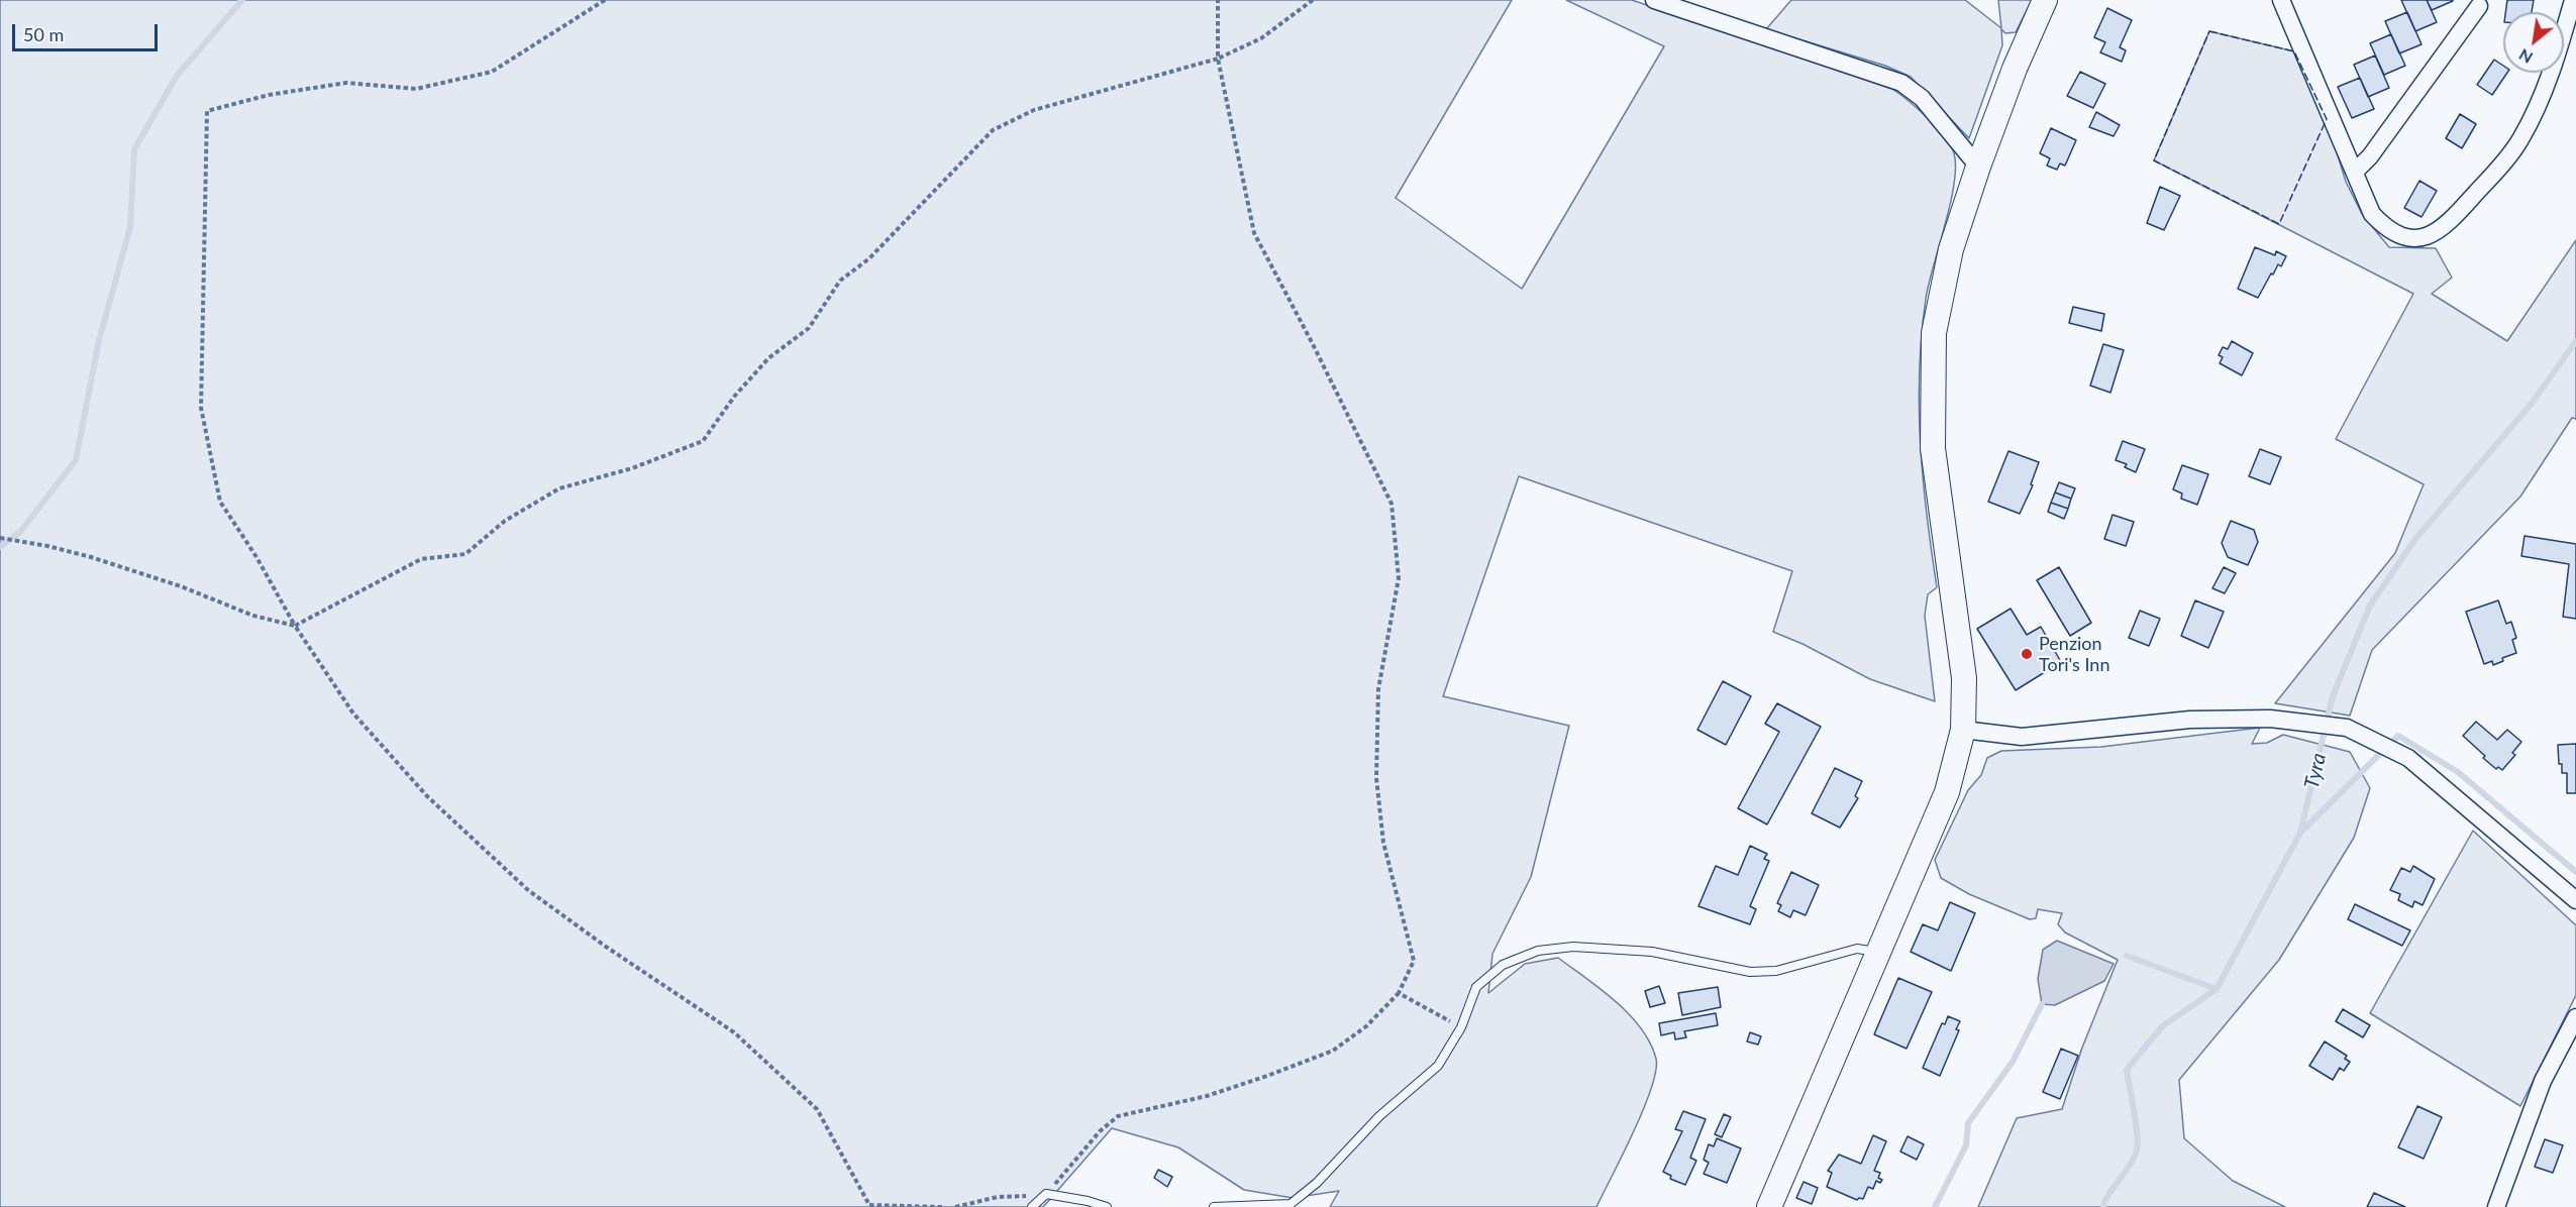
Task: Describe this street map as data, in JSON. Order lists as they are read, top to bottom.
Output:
{
  "water": ["Tyra"],
  "places": ["Penzion Tori's Inn"],
  "scale_bar": "50 m",
  "north": "bottom left"
}
